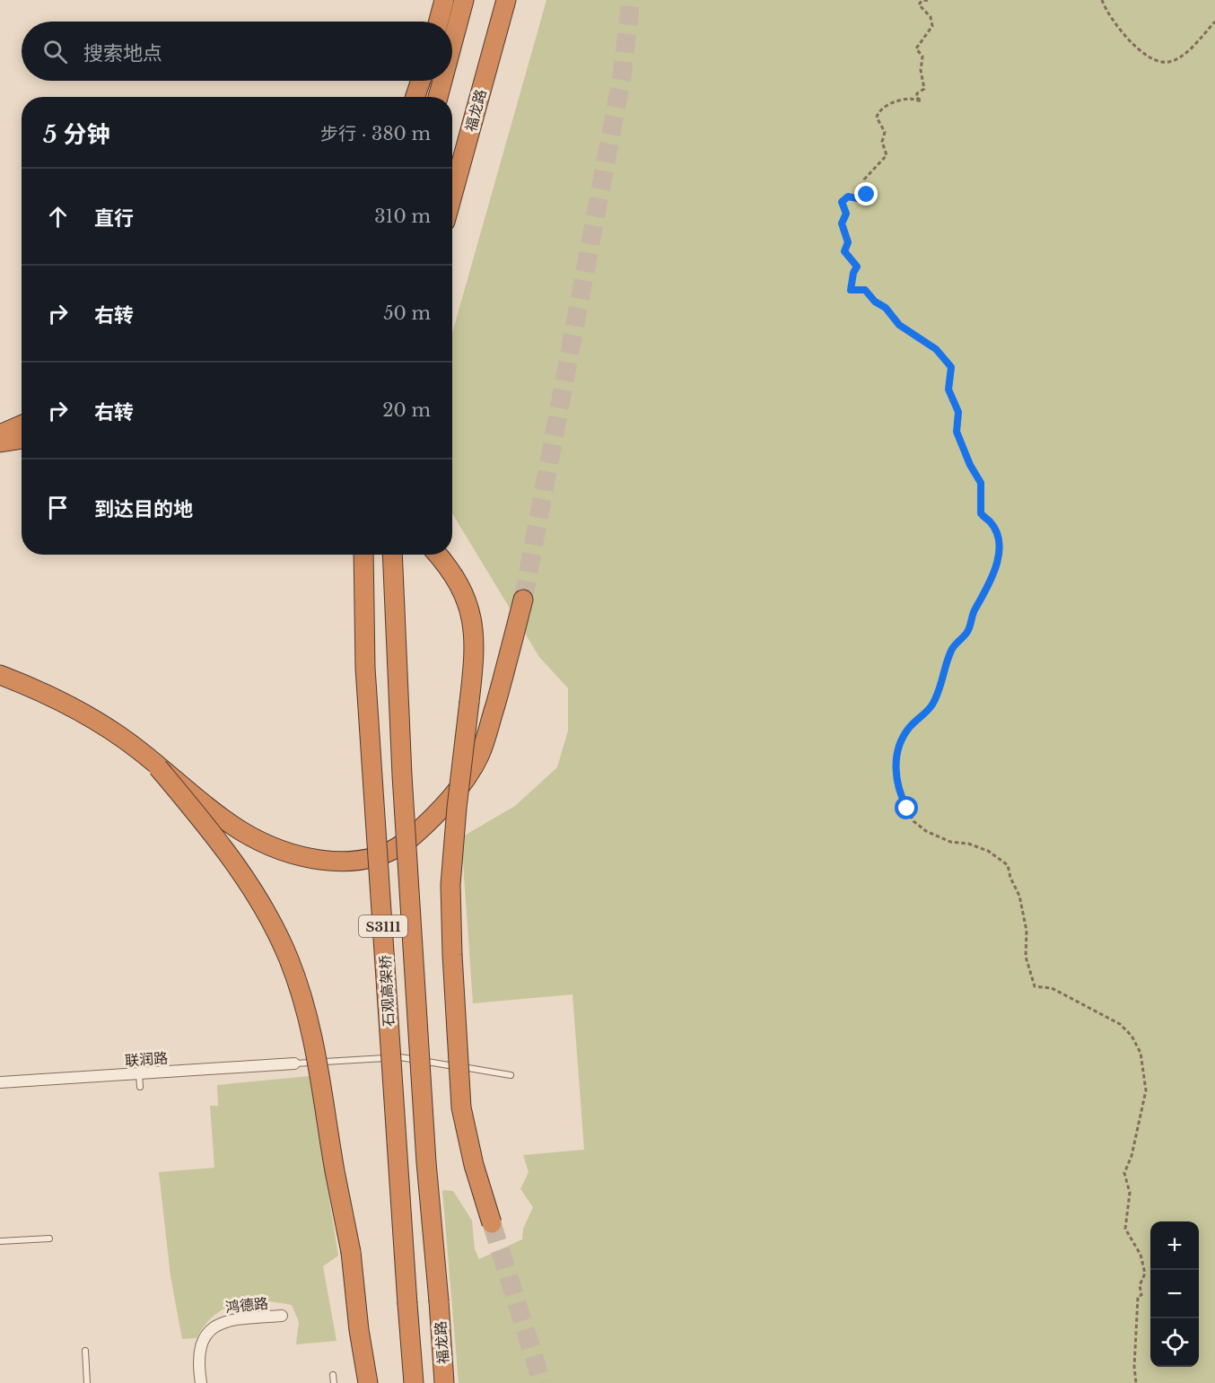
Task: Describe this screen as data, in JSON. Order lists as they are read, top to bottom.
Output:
{
  "streets": {
    "highway": ["福龙路", "S3111", "石观高架桥"],
    "street": ["联润路", "鸿德路"]
  },
  "crossings": [
    ["福龙路", "石观高架桥"]
  ],
  "page": {
    "search": "搜索地点",
    "heading": ["5 分钟", "步行 · 380 m"],
    "list": [
      ["直行", "310 m"],
      ["右转", "50 m"],
      ["右转", "20 m"],
      "到达目的地"
    ],
    "map_buttons": ["+", "−"]
  }
}
